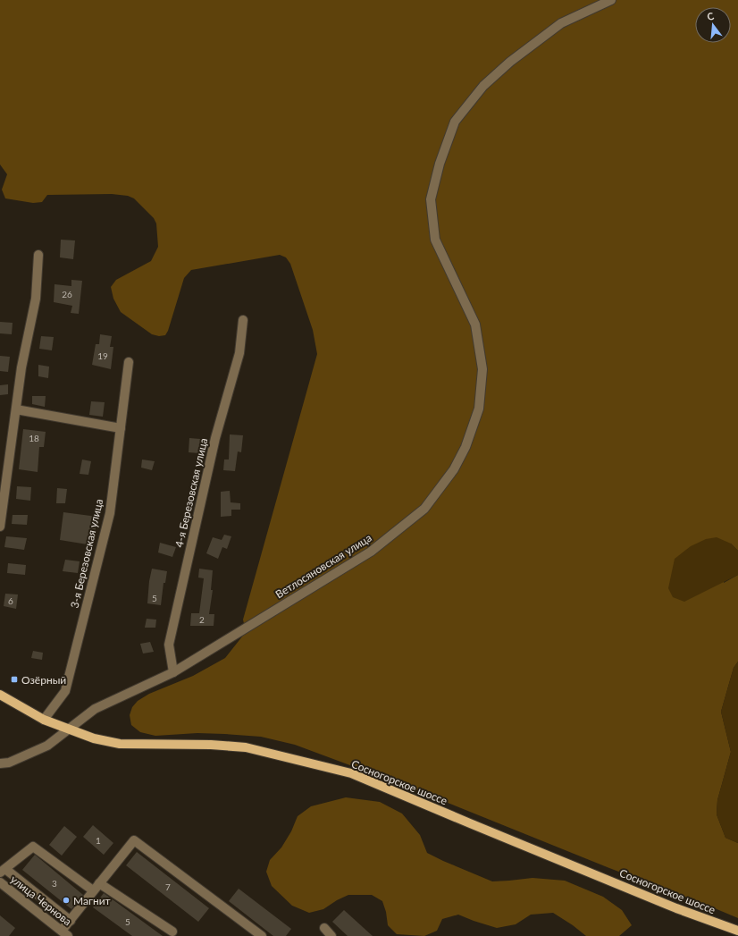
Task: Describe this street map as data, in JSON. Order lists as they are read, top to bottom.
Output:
{
  "streets": {
    "main road": ["Сосногорское шоссе"],
    "street": [
      "4-я Березовская улица",
      "3-я Березовская улица",
      "Ветлосяновская улица",
      "улица Чернова"
    ]
  },
  "crossings": [
    ["4-я Березовская улица", "Ветлосяновская улица"],
    ["3-я Березовская улица", "Сосногорское шоссе"],
    ["Ветлосяновская улица", "Сосногорское шоссе"]
  ],
  "places": {
    "transit": ["Озёрный"],
    "other": ["Магнит"]
  },
  "house_numbers": [
    "26",
    "19",
    "18",
    "5",
    "6",
    "2",
    "1",
    "3",
    "7",
    "5"
  ],
  "north": "top"
}
